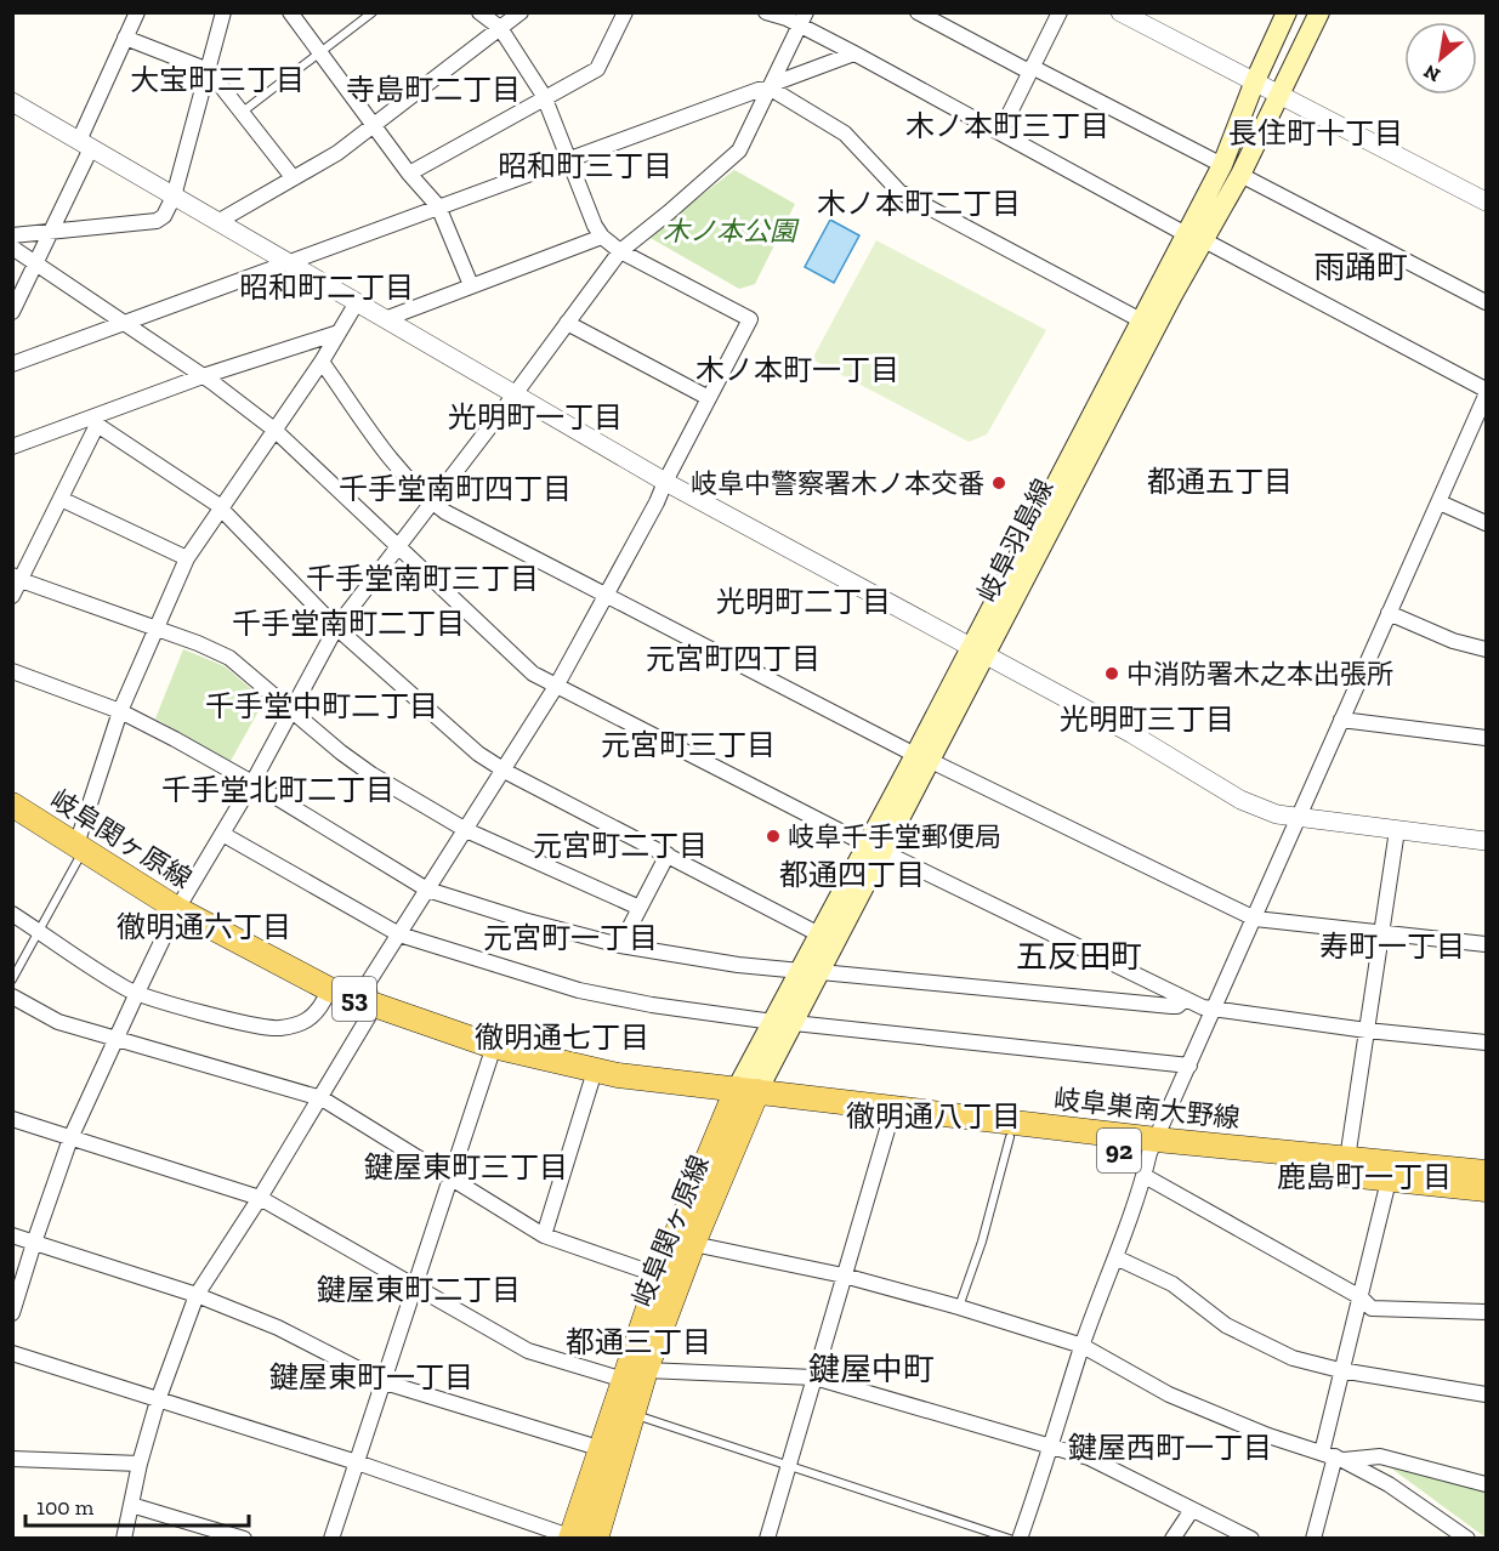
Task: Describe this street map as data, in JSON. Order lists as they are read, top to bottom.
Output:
{
  "streets": {
    "main road": [
      "岐阜羽島線",
      "岐阜関ヶ原線",
      "53",
      "岐阜巣南大野線",
      "92"
    ]
  },
  "crossings": [
    ["岐阜羽島線", "岐阜関ヶ原線"],
    ["岐阜羽島線", "岐阜巣南大野線"],
    ["岐阜関ヶ原線", "岐阜巣南大野線"]
  ],
  "districts": [
    "大宝町三丁目",
    "寺島町二丁目",
    "木ノ本町三丁目",
    "長住町十丁目",
    "昭和町三丁目",
    "木ノ本町二丁目",
    "雨踊町",
    "昭和町二丁目",
    "木ノ本町一丁目",
    "光明町一丁目",
    "都通五丁目",
    "千手堂南町四丁目",
    "千手堂南町三丁目",
    "光明町二丁目",
    "千手堂南町二丁目",
    "元宮町四丁目",
    "千手堂中町二丁目",
    "光明町三丁目",
    "元宮町三丁目",
    "千手堂北町二丁目",
    "元宮町二丁目",
    "都通四丁目",
    "徹明通六丁目",
    "元宮町一丁目",
    "寿町一丁目",
    "五反田町",
    "徹明通七丁目",
    "徹明通八丁目",
    "鍵屋東町三丁目",
    "鹿島町一丁目",
    "鍵屋東町二丁目",
    "都通三丁目",
    "鍵屋中町",
    "鍵屋東町一丁目",
    "鍵屋西町一丁目"
  ],
  "parks": ["木ノ本公園"],
  "places": ["岐阜中警察署木ノ本交番", "中消防署木之本出張所", "岐阜千手堂郵便局"],
  "scale_bar": "100 m",
  "north": "bottom left"
}
